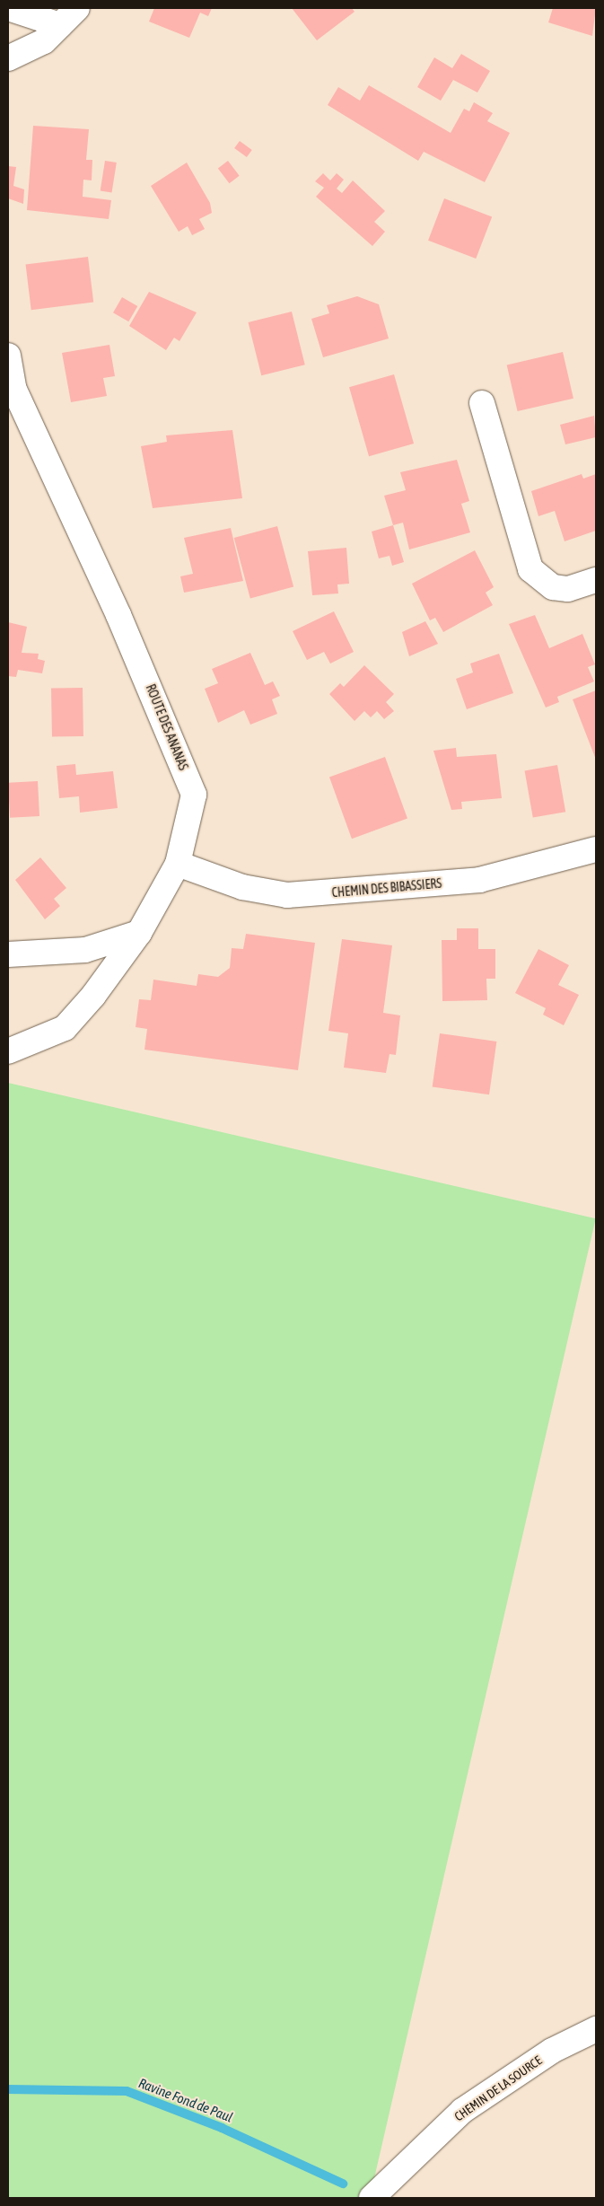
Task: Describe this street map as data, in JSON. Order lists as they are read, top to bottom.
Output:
{
  "streets": {
    "street": ["ROUTE DES ANANAS", "CHEMIN DES BIBASSIERS", "CHEMIN DE LA SOURCE"]
  },
  "crossings": [
    ["ROUTE DES ANANAS", "CHEMIN DES BIBASSIERS"]
  ],
  "water": ["Ravine Fond de Paul"]
}
